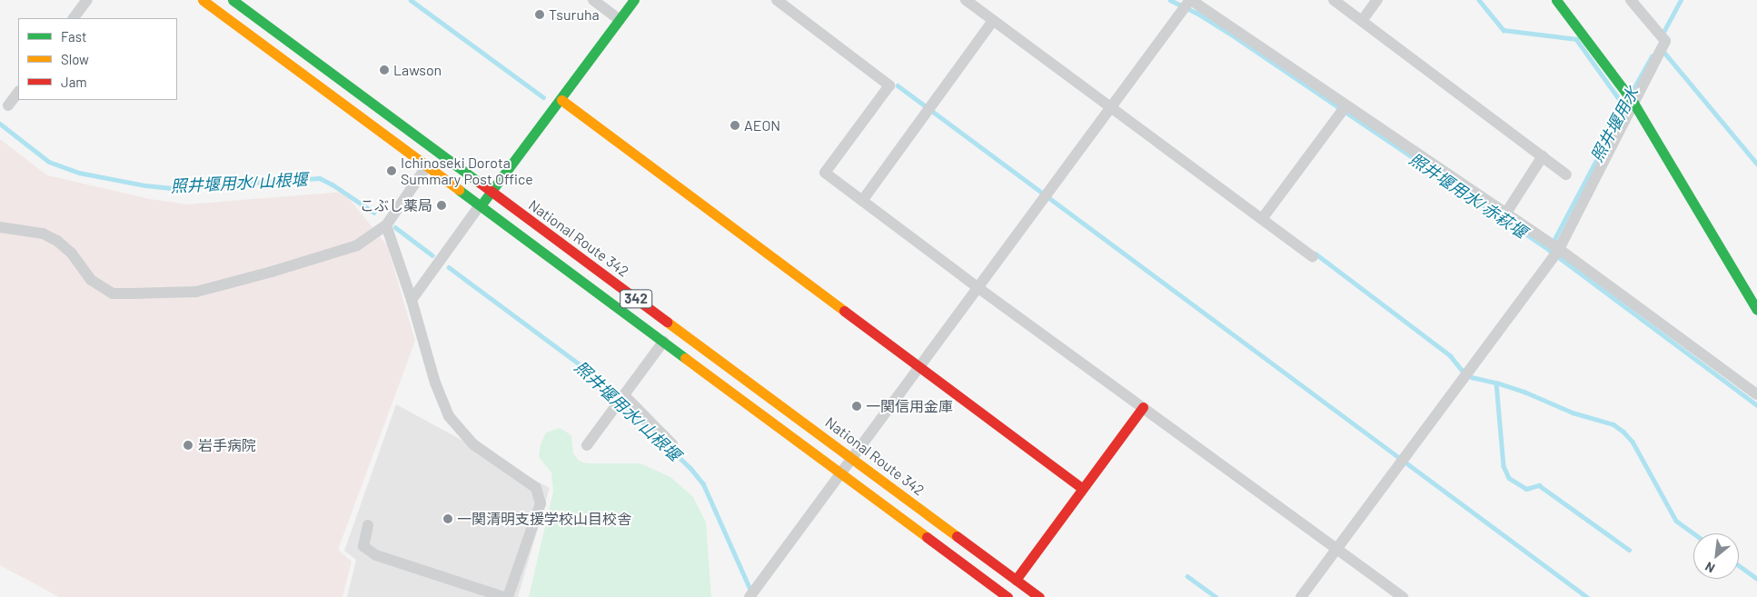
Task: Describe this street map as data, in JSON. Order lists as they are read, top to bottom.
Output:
{
  "streets": {
    "main road": ["National Route 342", "342"]
  },
  "water": ["照井堰用水", "照井堰用水/山根堰", "照井堰用水/赤萩堰"],
  "places": [
    "Tsuruha",
    "Lawson",
    "AEON",
    "Ichinoseki Dorota Summary Post Office",
    "こぶし薬局",
    "一関信用金庫",
    "岩手病院",
    "一関清明支援学校山目校舎"
  ],
  "legend": ["Fast", "Slow", "Jam"],
  "north": "bottom left"
}
